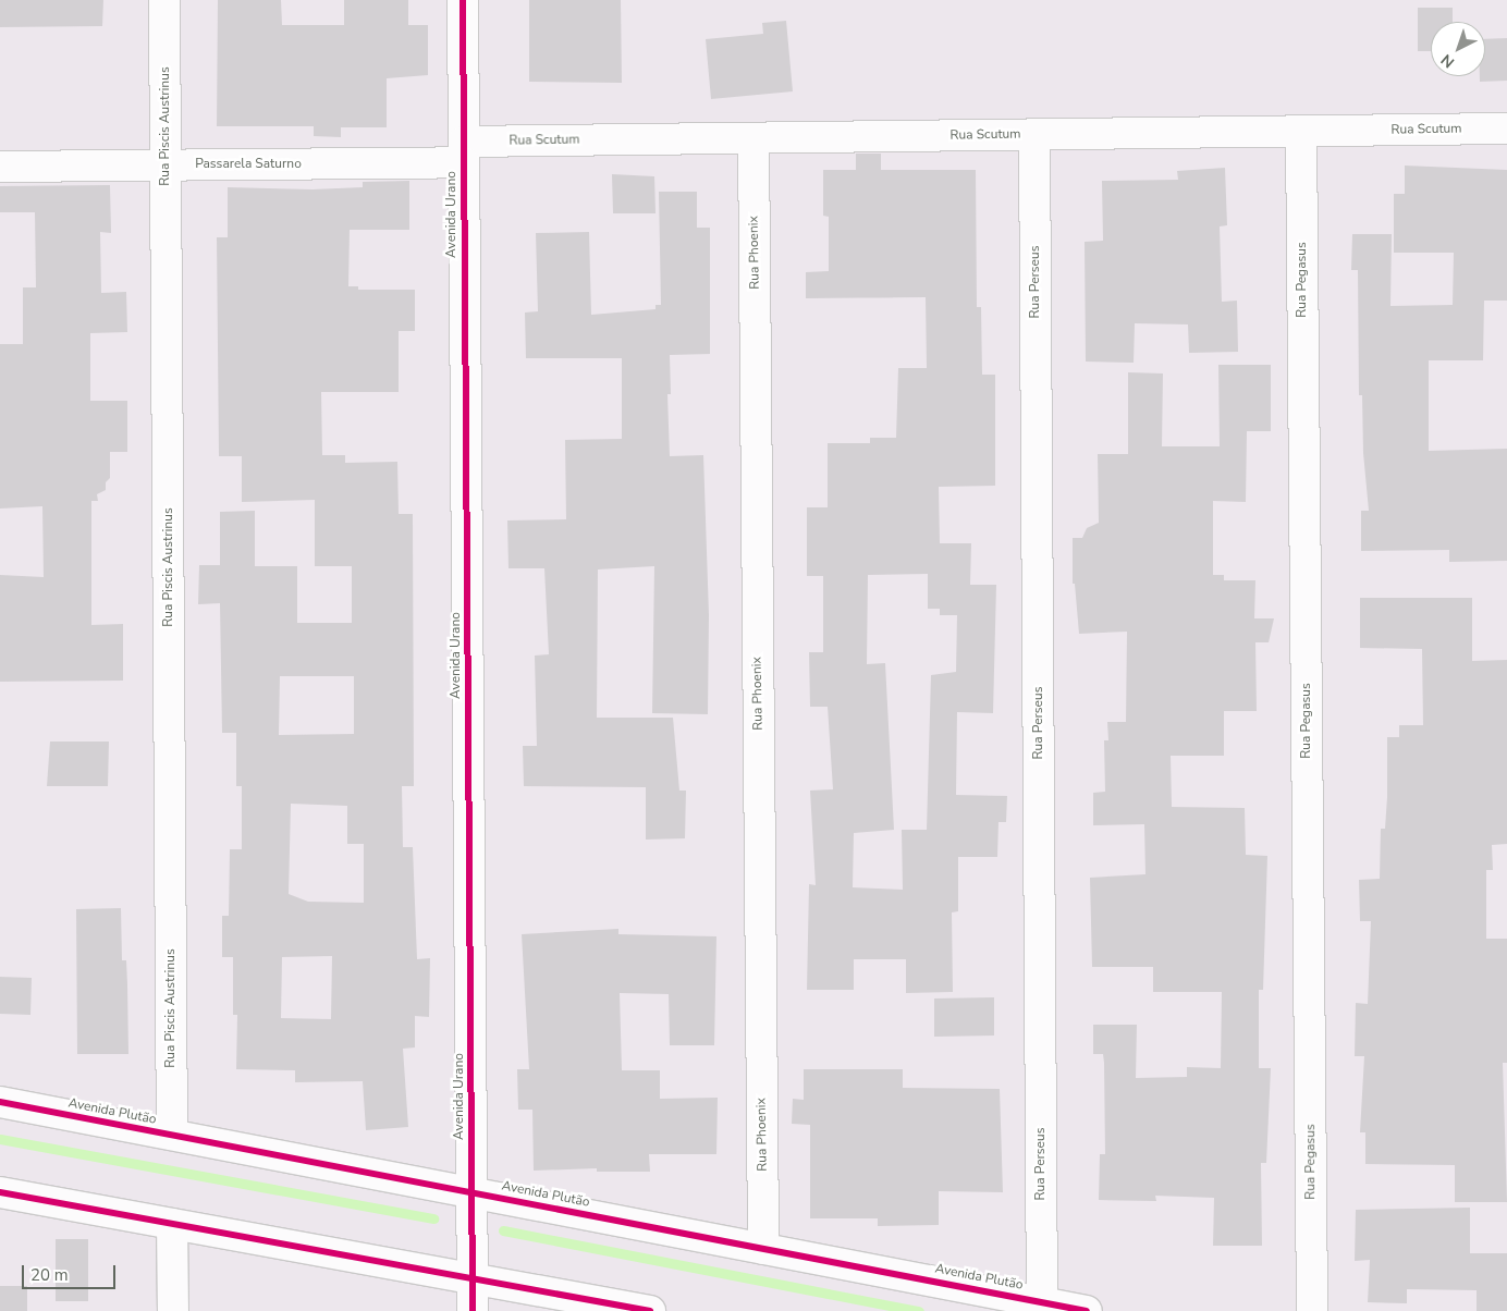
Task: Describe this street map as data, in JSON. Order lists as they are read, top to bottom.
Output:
{
  "streets": {
    "street": [
      "Rua Piscis Austrinus",
      "Rua Scutum",
      "Passarela Saturno",
      "Avenida Urano",
      "Rua Phoenix",
      "Rua Pegasus",
      "Rua Perseus",
      "Avenida Plutão"
    ]
  },
  "crossings": [
    ["Rua Piscis Austrinus", "Passarela Saturno"],
    ["Rua Piscis Austrinus", "Avenida Plutão"],
    ["Rua Scutum", "Passarela Saturno"],
    ["Rua Scutum", "Avenida Urano"],
    ["Rua Scutum", "Rua Phoenix"],
    ["Rua Scutum", "Rua Pegasus"],
    ["Rua Scutum", "Rua Perseus"],
    ["Passarela Saturno", "Avenida Urano"],
    ["Avenida Urano", "Avenida Plutão"],
    ["Rua Phoenix", "Avenida Plutão"],
    ["Rua Perseus", "Avenida Plutão"]
  ],
  "scale_bar": "20 m",
  "north": "bottom left"
}
